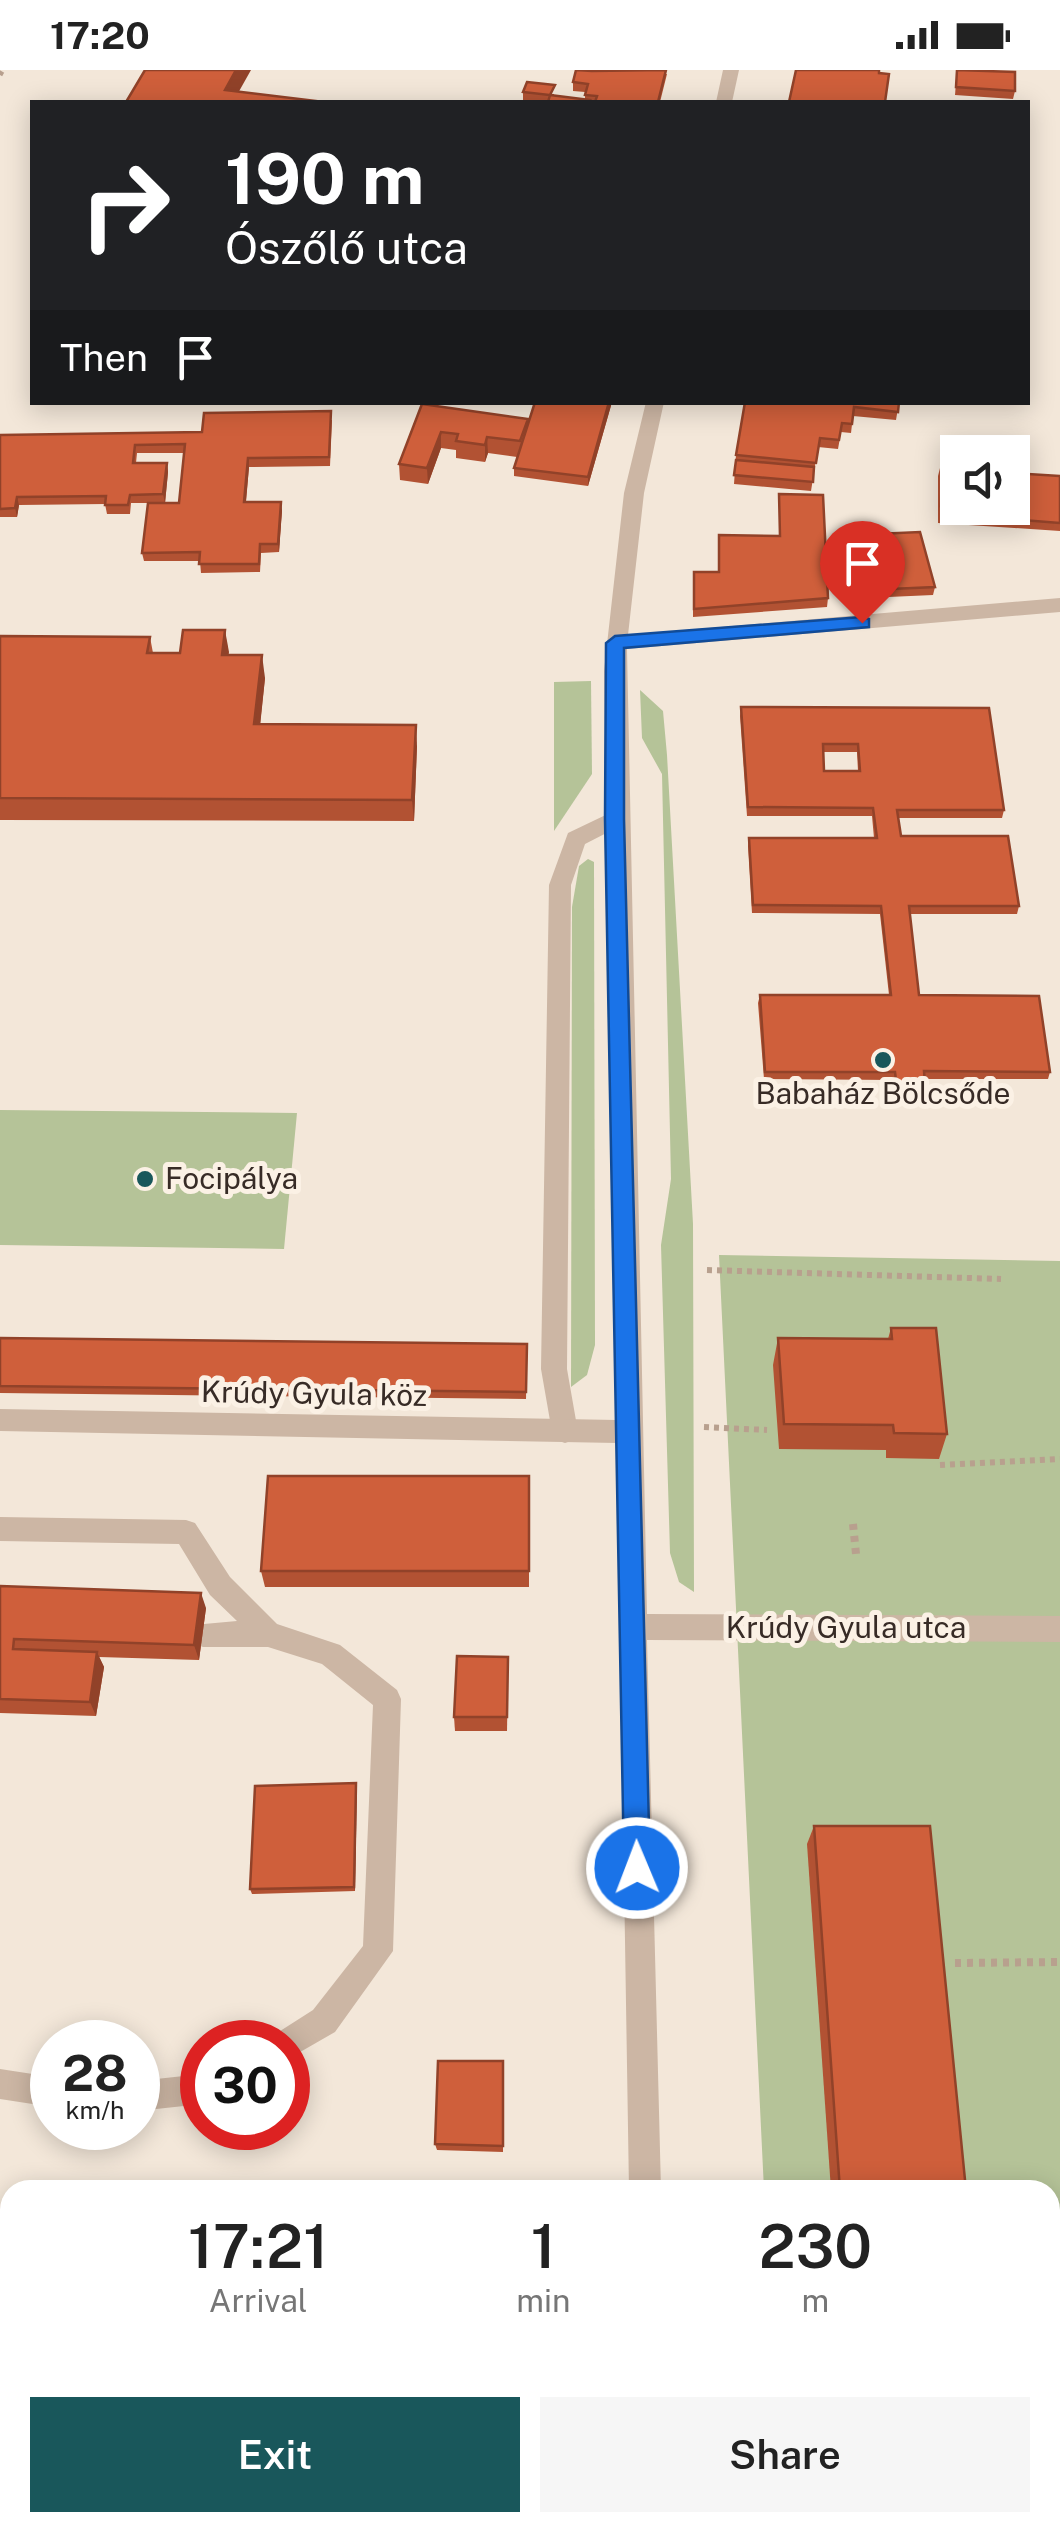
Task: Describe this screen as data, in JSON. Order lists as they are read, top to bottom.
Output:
{
  "streets": {
    "street": ["Krúdy Gyula köz", "Krúdy Gyula utca"]
  },
  "places": ["Babaház Bölcsőde", "Focipálya"],
  "page": {
    "status": "17:20",
    "turn": ["190 m", "Ószőlő utca"],
    "then": "Then",
    "speed": "28 km/h",
    "limit": "30",
    "eta": [
      "17:21",
      "Arrival",
      "1",
      "min",
      "230",
      "m"
    ],
    "buttons": ["Exit", "Share"]
  }
}
